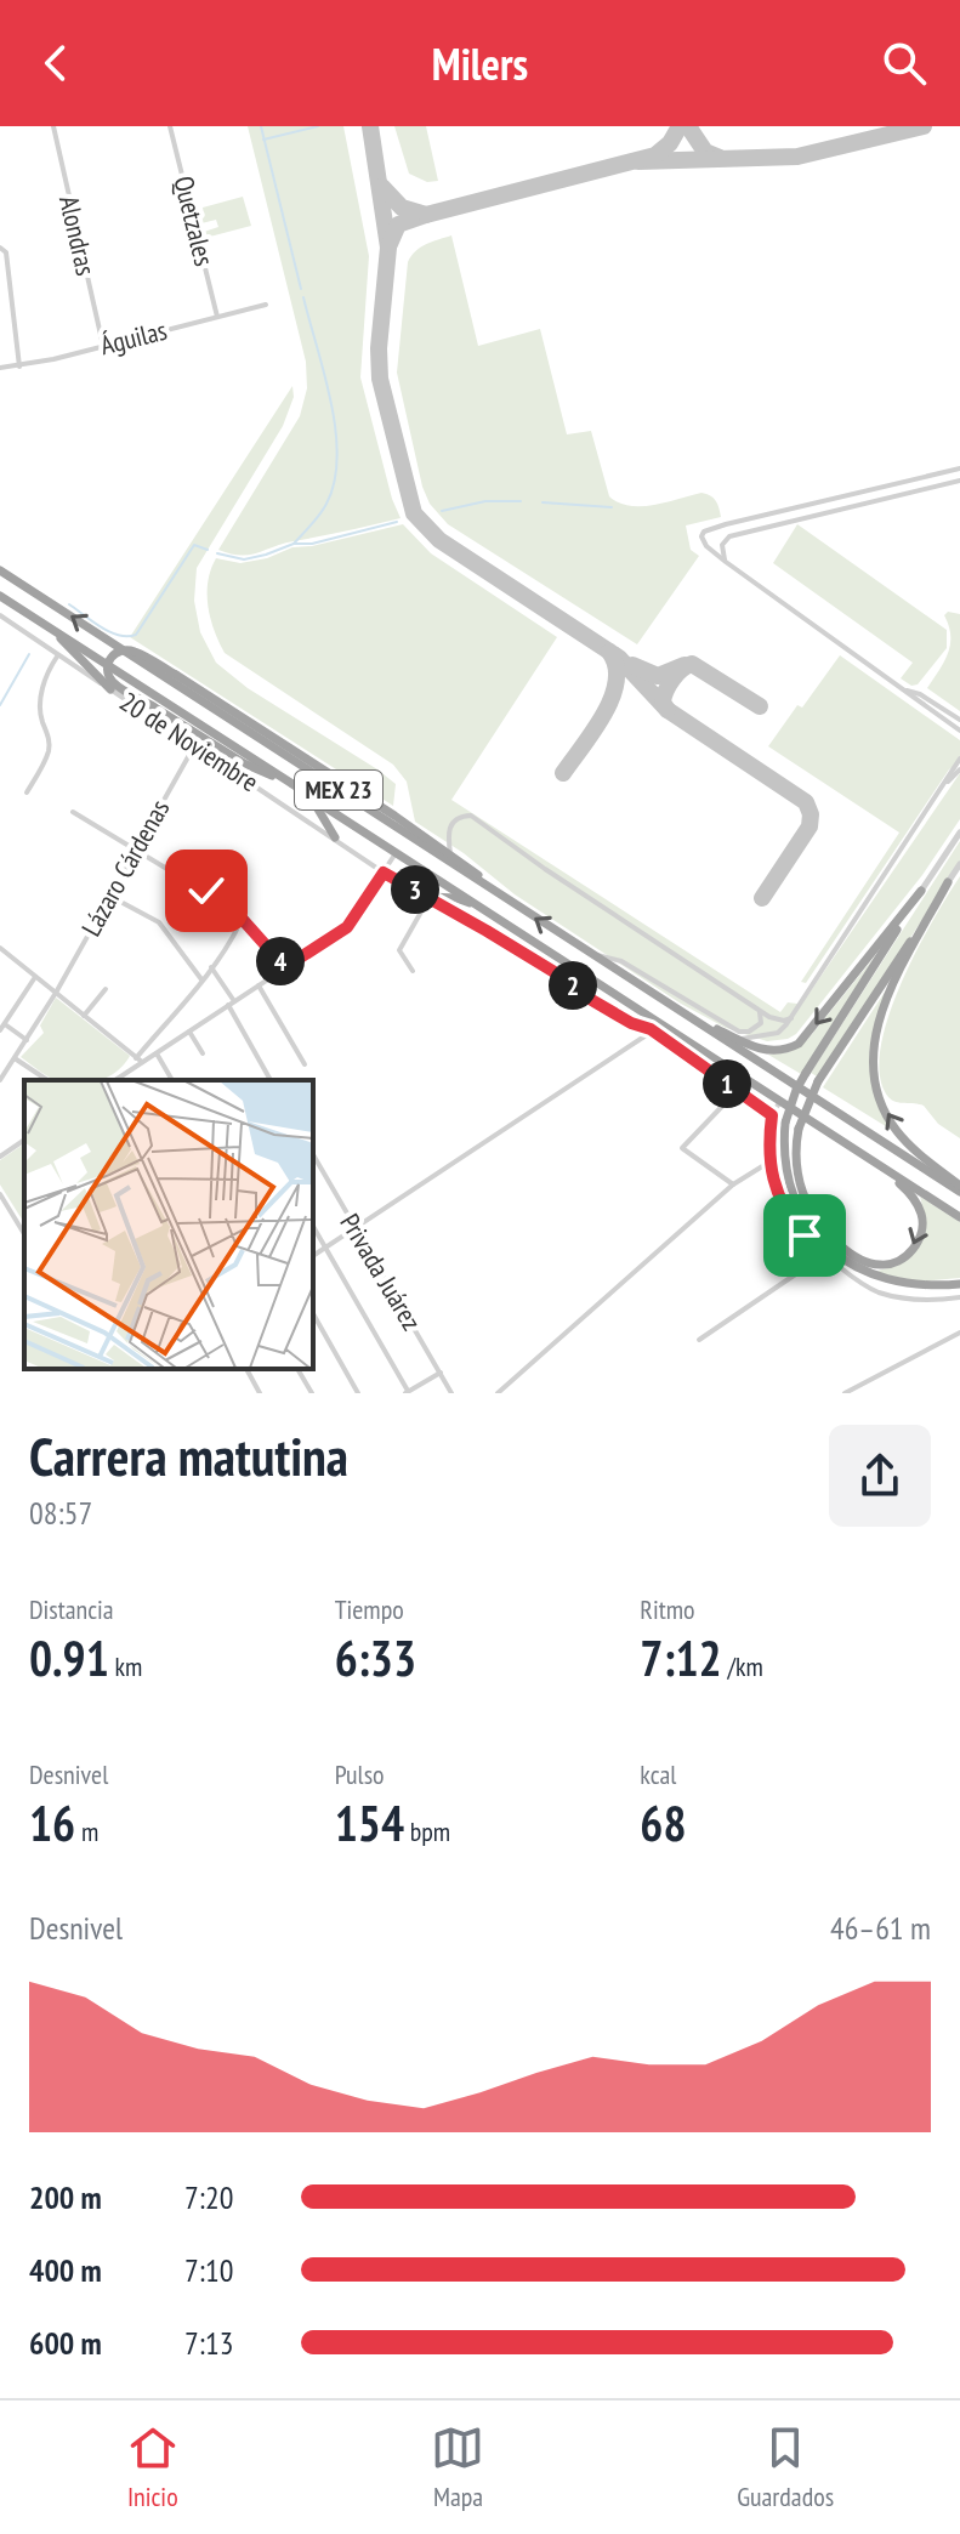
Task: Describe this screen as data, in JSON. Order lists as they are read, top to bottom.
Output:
{
  "streets": {
    "highway": ["MEX 23"],
    "street": [
      "Quetzales",
      "Alondras",
      "Águilas",
      "20 de Noviembre",
      "Lázaro Cárdenas",
      "Privada Juárez"
    ]
  },
  "crossings": [
    ["Quetzales", "Águilas"],
    ["Alondras", "Águilas"],
    ["20 de Noviembre", "Lázaro Cárdenas"]
  ],
  "page": {
    "header": "Milers",
    "pins": [
      "3",
      "4",
      "2",
      "1"
    ],
    "heading": ["Carrera matutina", "08:57"],
    "stats": [
      ["Distancia", "0.91 km"],
      ["Tiempo", "6:33"],
      ["Ritmo", "7:12 /km"],
      ["Desnivel", "16 m"],
      ["Pulso", "154 bpm"],
      ["kcal", "68"]
    ],
    "chart": ["Desnivel", "46–61 m"],
    "list": [
      {
        "name": "200 m",
        "note": "7:20"
      },
      {
        "name": "400 m",
        "note": "7:10"
      },
      {
        "name": "600 m",
        "note": "7:13"
      }
    ],
    "tabs": ["Inicio", "Mapa", "Guardados"]
  }
}
